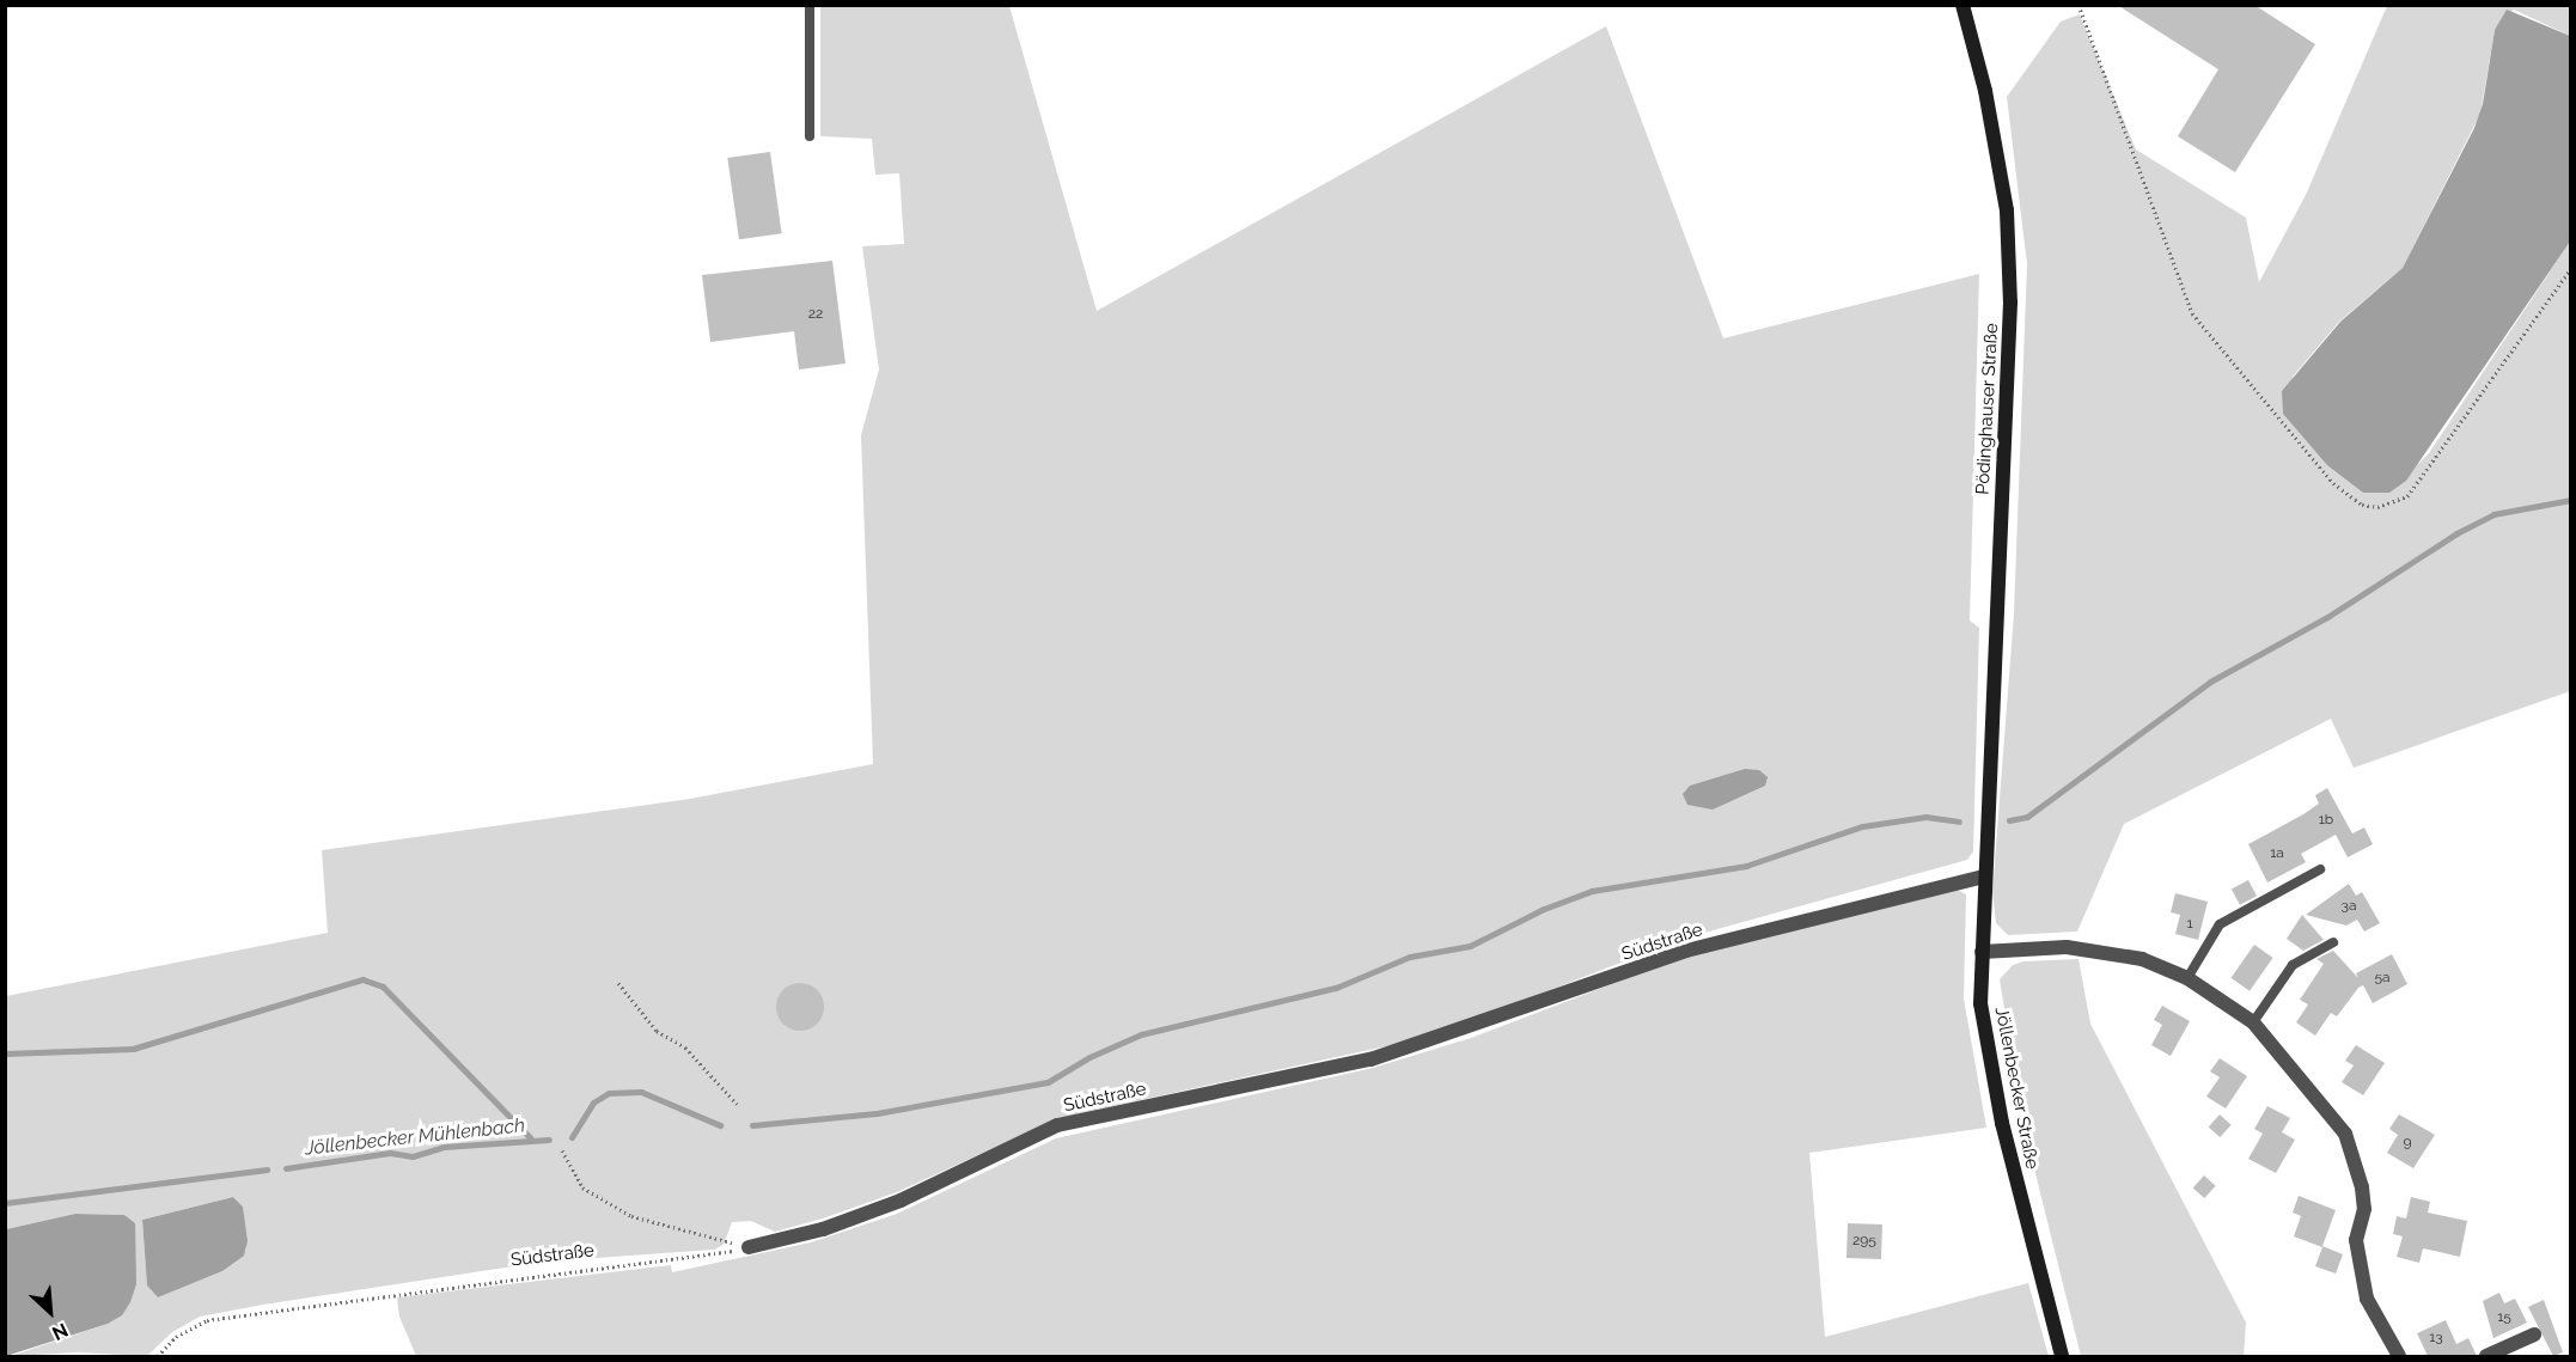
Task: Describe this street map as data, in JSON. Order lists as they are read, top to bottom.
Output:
{
  "streets": {
    "main road": ["Pödinghauser Straße", "Jöllenbecker Straße"],
    "street": ["Südstraße"]
  },
  "crossings": [
    ["Pödinghauser Straße", "Jöllenbecker Straße"],
    ["Südstraße", "Jöllenbecker Straße"]
  ],
  "water": ["Jöllenbecker Mühlenbach"],
  "house_numbers": [
    "22",
    "1b",
    "1a",
    "3a",
    "1",
    "5a",
    "9",
    "295",
    "15",
    "13"
  ],
  "north": "bottom right"
}
